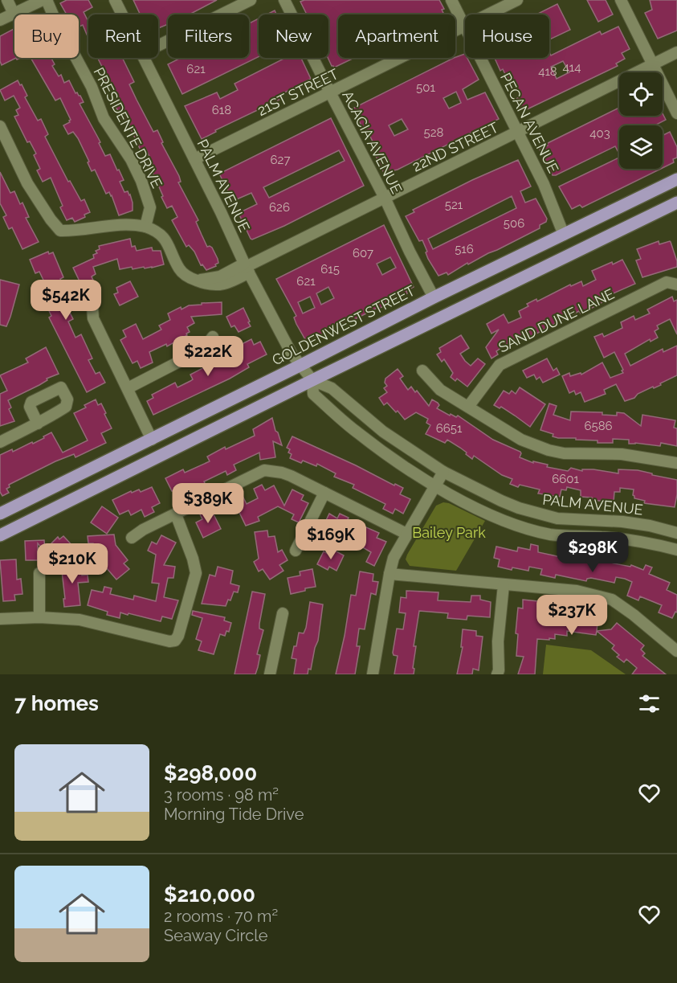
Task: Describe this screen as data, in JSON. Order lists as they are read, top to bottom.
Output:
{
  "streets": {
    "main road": ["GOLDENWEST STREET"],
    "street": [
      "21ST STREET",
      "PECAN AVENUE",
      "PRESIDENTE DRIVE",
      "ACACIA AVENUE",
      "22ND STREET",
      "PALM AVENUE",
      "SAND DUNE LANE"
    ]
  },
  "crossings": [
    ["21ST STREET", "PECAN AVENUE"],
    ["21ST STREET", "ACACIA AVENUE"],
    ["21ST STREET", "PALM AVENUE"],
    ["PECAN AVENUE", "22ND STREET"],
    ["PECAN AVENUE", "GOLDENWEST STREET"],
    ["ACACIA AVENUE", "22ND STREET"],
    ["ACACIA AVENUE", "GOLDENWEST STREET"],
    ["22ND STREET", "PALM AVENUE"],
    ["PALM AVENUE", "GOLDENWEST STREET"]
  ],
  "parks": ["Bailey Park"],
  "house_numbers": [
    "414",
    "621",
    "418",
    "501",
    "618",
    "528",
    "403",
    "627",
    "521",
    "626",
    "506",
    "516",
    "607",
    "615",
    "621",
    "6586",
    "6651",
    "6601"
  ],
  "page": {
    "chip": [
      "Buy",
      "Rent",
      "Filters",
      "New",
      "Apartment",
      "House"
    ],
    "price": [
      "$542K",
      "$222K",
      "$389K",
      "$169K",
      "$298K",
      "$210K",
      "$237K"
    ],
    "heading": "7 homes",
    "list": [
      {
        "name": "$298,000",
        "note": "3 rooms · 98 m² · Morning Tide Drive"
      },
      {
        "name": "$210,000",
        "note": "2 rooms · 70 m² · Seaway Circle"
      }
    ]
  }
}
